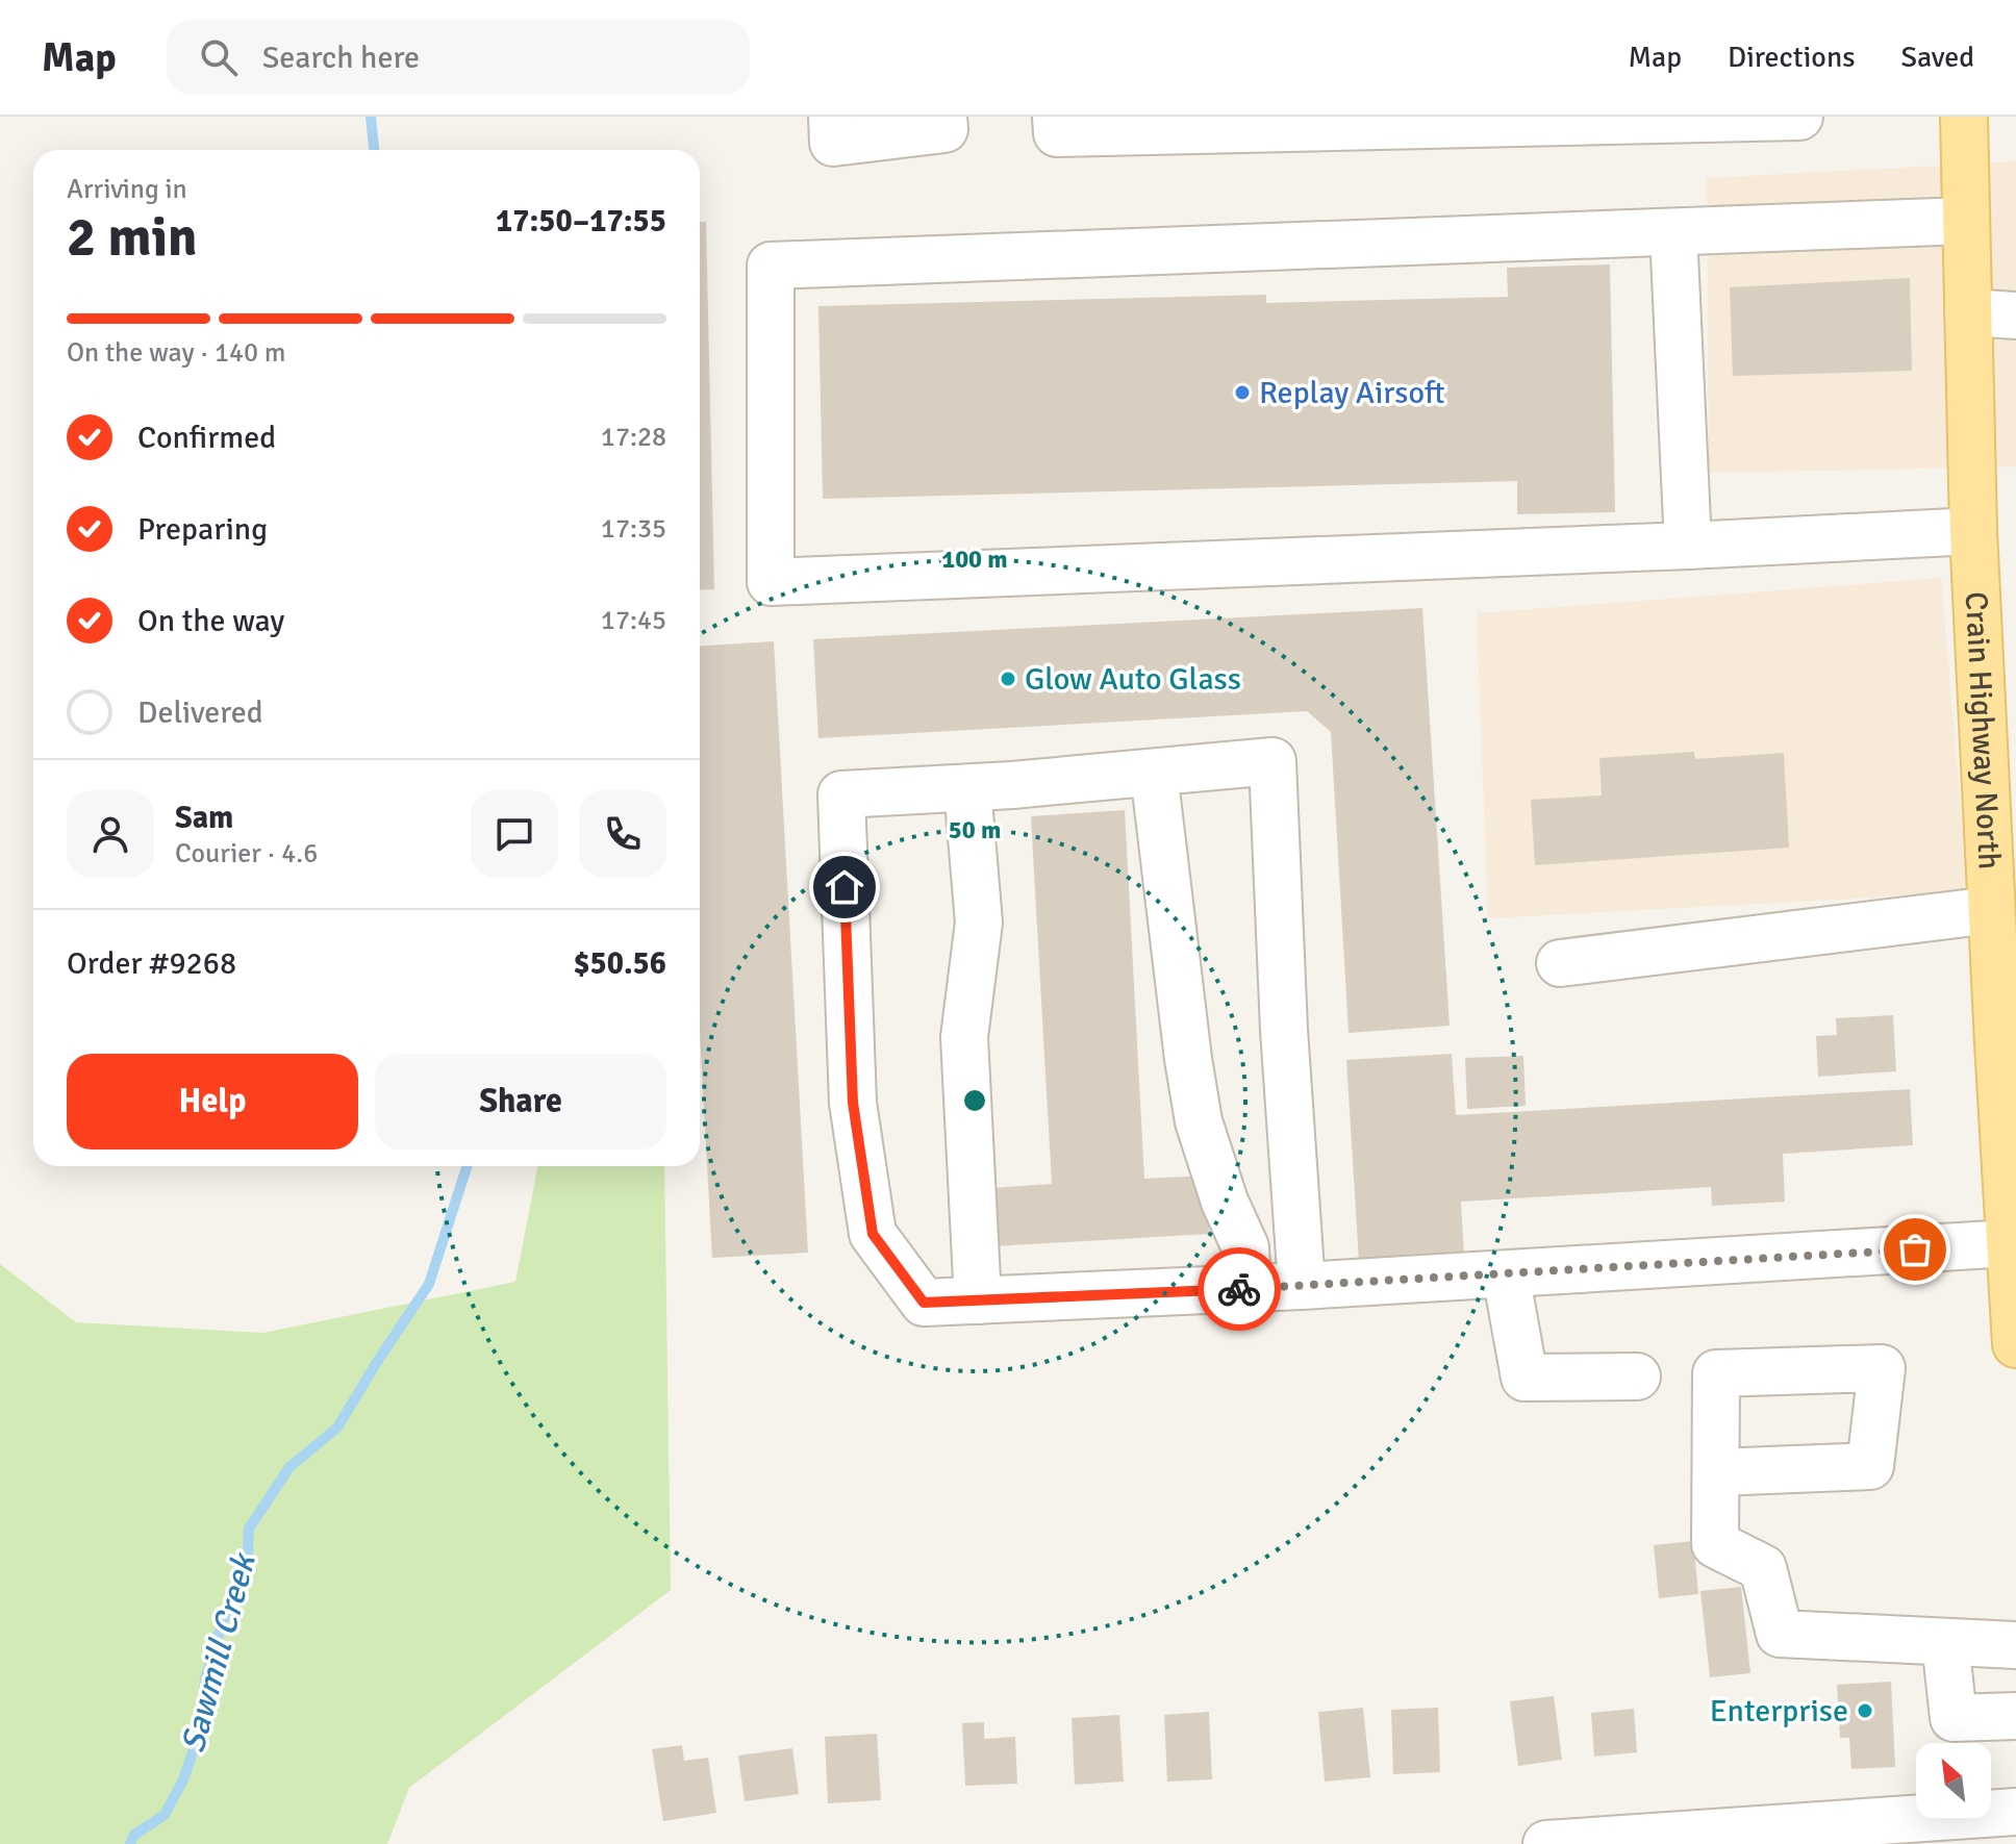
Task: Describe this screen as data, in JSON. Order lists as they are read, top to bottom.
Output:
{
  "streets": {
    "main road": ["Crain Highway North"]
  },
  "water": ["Sawmill Creek"],
  "places": ["Replay Airsoft", "Glow Auto Glass", "Enterprise"],
  "north": "top left",
  "page": {
    "header": "Map",
    "search": "Search here",
    "nav": ["Map", "Directions", "Saved"],
    "heading": ["2 min", "Arriving in", "17:50–17:55"],
    "panel": [
      "Sam",
      "Courier · 4.6",
      "Order #9268",
      "$50.56"
    ],
    "bar": "On the way · 140 m",
    "list": [
      ["Confirmed", "17:28"],
      ["Preparing", "17:35"],
      ["On the way", "17:45"],
      "Delivered"
    ],
    "buttons": ["Help", "Share"]
  },
  "rings": ["100 m", "50 m"]
}
